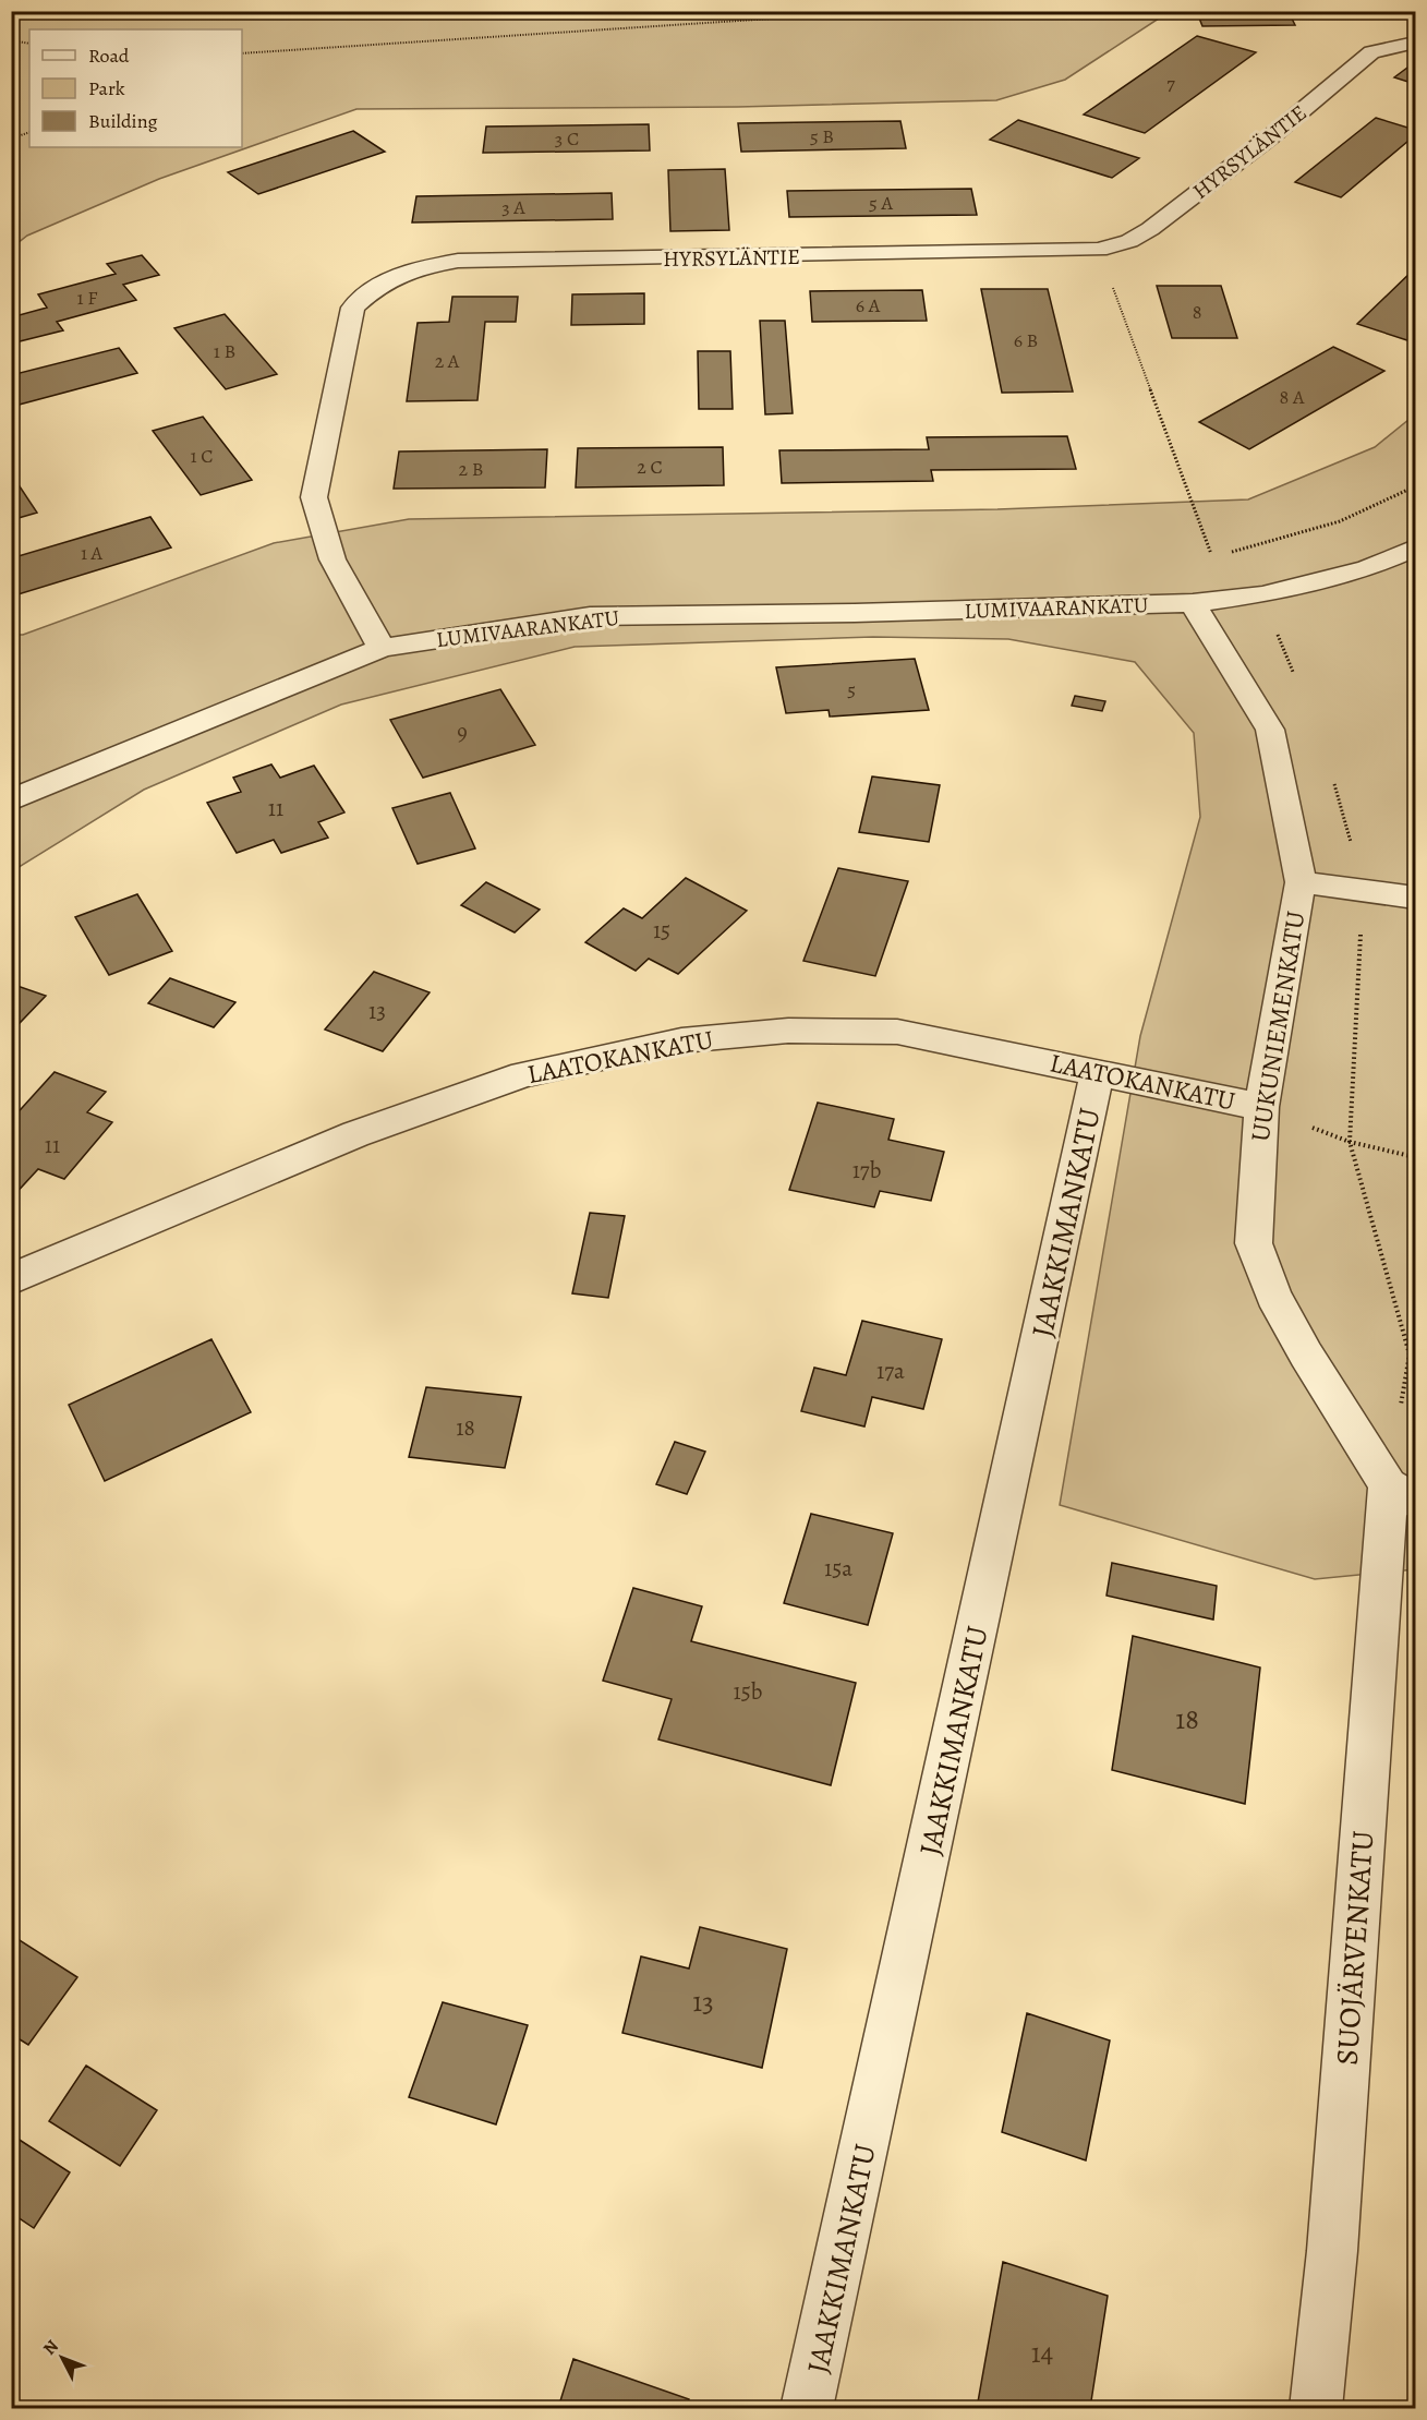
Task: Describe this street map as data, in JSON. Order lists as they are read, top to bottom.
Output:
{
  "streets": {
    "street": [
      "HYRSYLÄNTIE",
      "LUMIVAARANKATU",
      "UUKUNIEMENKATU",
      "LAATOKANKATU",
      "JAAKKIMANKATU",
      "SUOJÄRVENKATU"
    ]
  },
  "crossings": [
    ["HYRSYLÄNTIE", "LUMIVAARANKATU"],
    ["LUMIVAARANKATU", "UUKUNIEMENKATU"],
    ["UUKUNIEMENKATU", "LAATOKANKATU"],
    ["UUKUNIEMENKATU", "SUOJÄRVENKATU"],
    ["LAATOKANKATU", "JAAKKIMANKATU"]
  ],
  "house_numbers": [
    "7",
    "5 B",
    "3 C",
    "5 A",
    "3 A",
    "1 F",
    "6 A",
    "8",
    "6 B",
    "1 B",
    "2 A",
    "8 A",
    "1 C",
    "2 C",
    "2 B",
    "1 A",
    "5",
    "9",
    "11",
    "15",
    "13",
    "11",
    "17b",
    "17a",
    "18",
    "15a",
    "15b",
    "18",
    "13",
    "14"
  ],
  "legend": ["Road", "Park", "Building"],
  "north": "top left"
}
